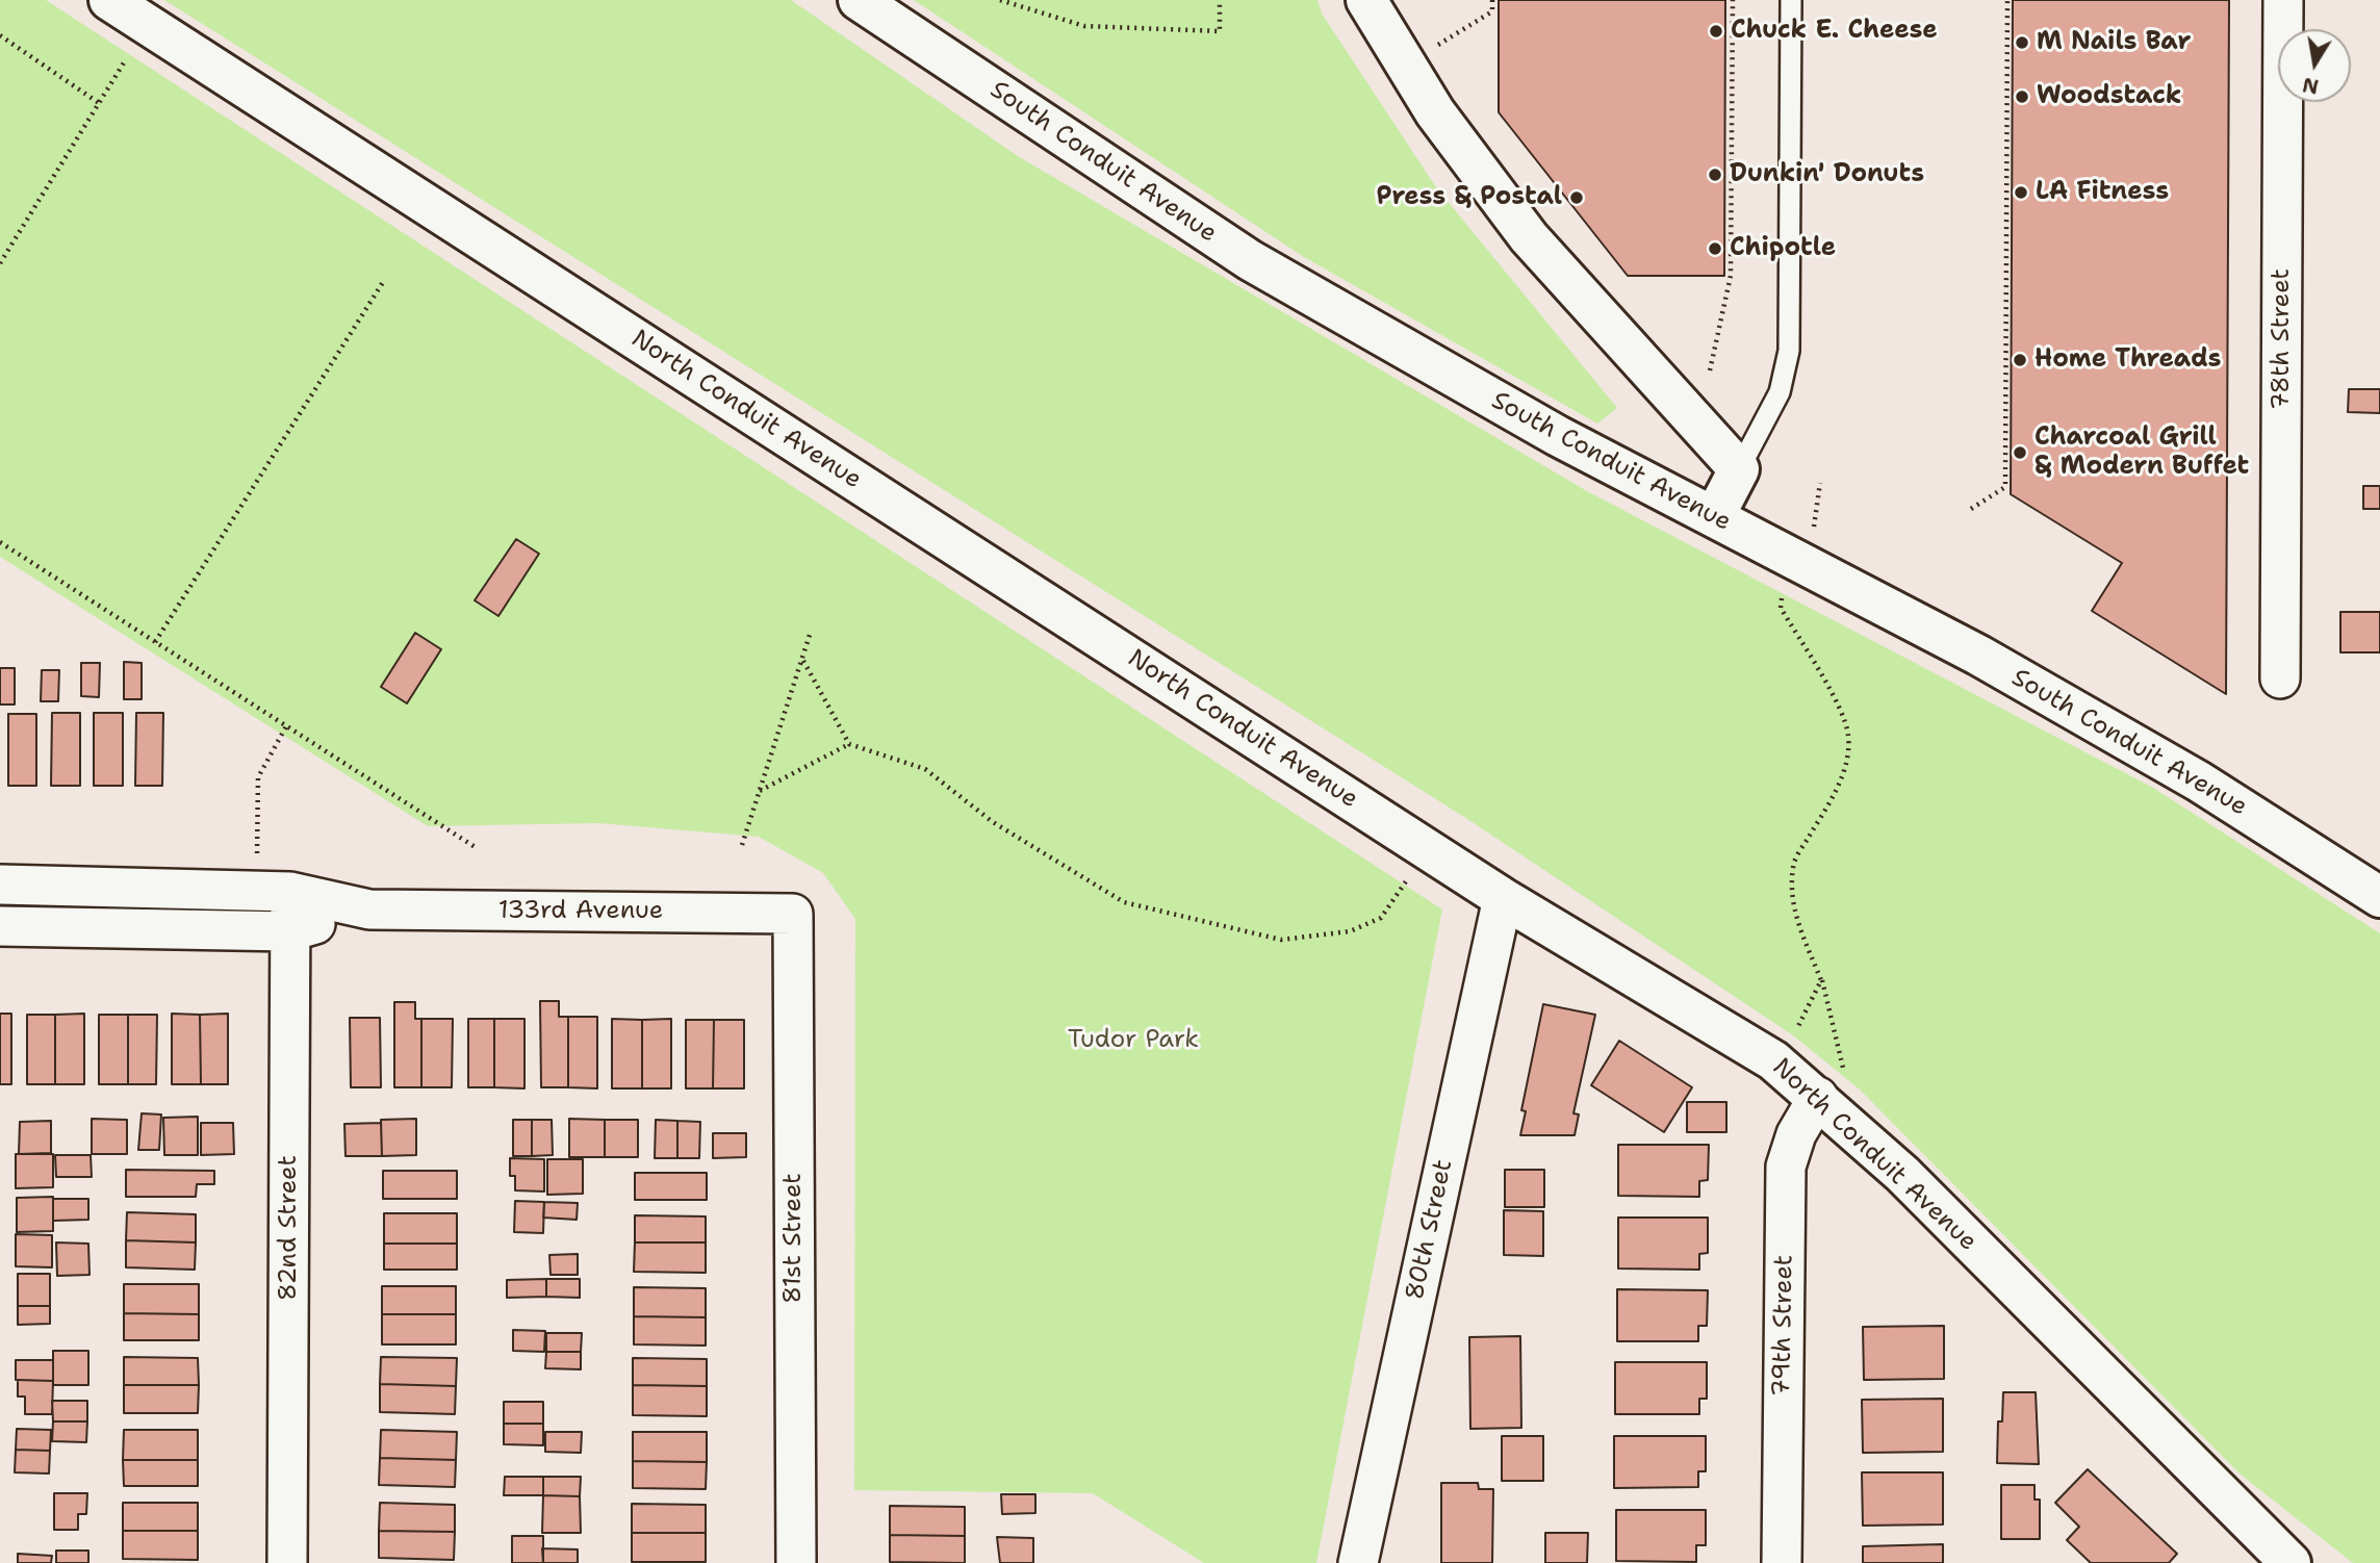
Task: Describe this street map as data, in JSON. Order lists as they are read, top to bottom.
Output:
{
  "streets": {
    "main road": ["South Conduit Avenue", "North Conduit Avenue"],
    "street": [
      "78th Street",
      "133rd Avenue",
      "82nd Street",
      "80th Street",
      "81st Street",
      "79th Street"
    ]
  },
  "crossings": [
    ["North Conduit Avenue", "80th Street"],
    ["North Conduit Avenue", "79th Street"],
    ["133rd Avenue", "82nd Street"],
    ["133rd Avenue", "81st Street"]
  ],
  "parks": ["Tudor Park"],
  "places": [
    "Chuck E. Cheese",
    "M Nails Bar",
    "Woodstack",
    "Dunkin' Donuts",
    "LA Fitness",
    "Press & Postal",
    "Chipotle",
    "Home Threads",
    "Charcoal Grill & Modern Buffet"
  ],
  "north": "bottom"
}
